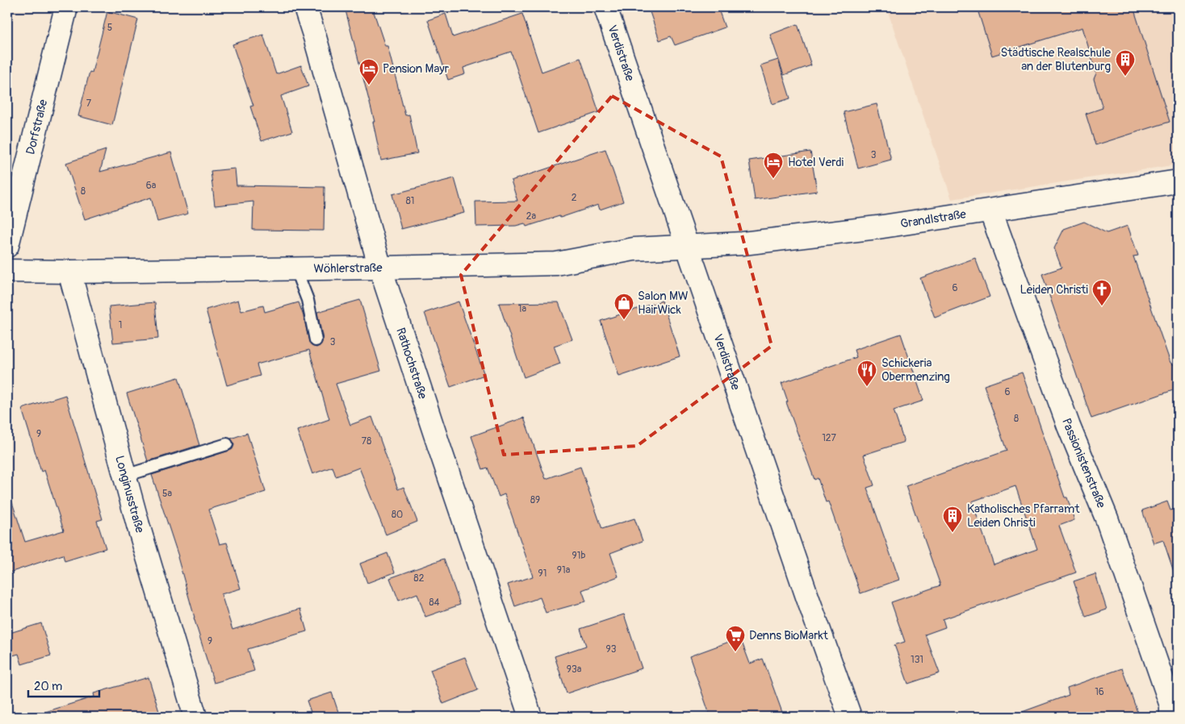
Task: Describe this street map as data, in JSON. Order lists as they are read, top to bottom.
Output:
{
  "streets": {
    "street": [
      "Verdistraße",
      "Dorfstraße",
      "Grandlstraße",
      "Wöhlerstraße",
      "Rathochstraße",
      "Passionistenstraße",
      "Longinusstraße"
    ]
  },
  "crossings": [
    ["Verdistraße", "Grandlstraße"],
    ["Verdistraße", "Wöhlerstraße"],
    ["Grandlstraße", "Wöhlerstraße"],
    ["Grandlstraße", "Passionistenstraße"],
    ["Wöhlerstraße", "Rathochstraße"],
    ["Wöhlerstraße", "Longinusstraße"]
  ],
  "places": {
    "building": ["Städtische Realschule an der Blutenburg", "Katholisches Pfarramt Leiden Christi"],
    "hotel": ["Pension Mayr", "Hotel Verdi"],
    "church": ["Leiden Christi"],
    "shop": ["Salon MW HairWick"],
    "restaurant": ["Schickeria Obermenzing"],
    "supermarket": ["Denns BioMarkt"]
  },
  "house_numbers": [
    "5",
    "7",
    "3",
    "6a",
    "8",
    "2",
    "81",
    "2a",
    "6",
    "1a",
    "1",
    "3",
    "6",
    "8",
    "9",
    "127",
    "78",
    "5a",
    "89",
    "80",
    "91b",
    "91a",
    "91",
    "82",
    "84",
    "9",
    "93",
    "131",
    "93a",
    "16"
  ],
  "scale_bar": "20 m"
}
